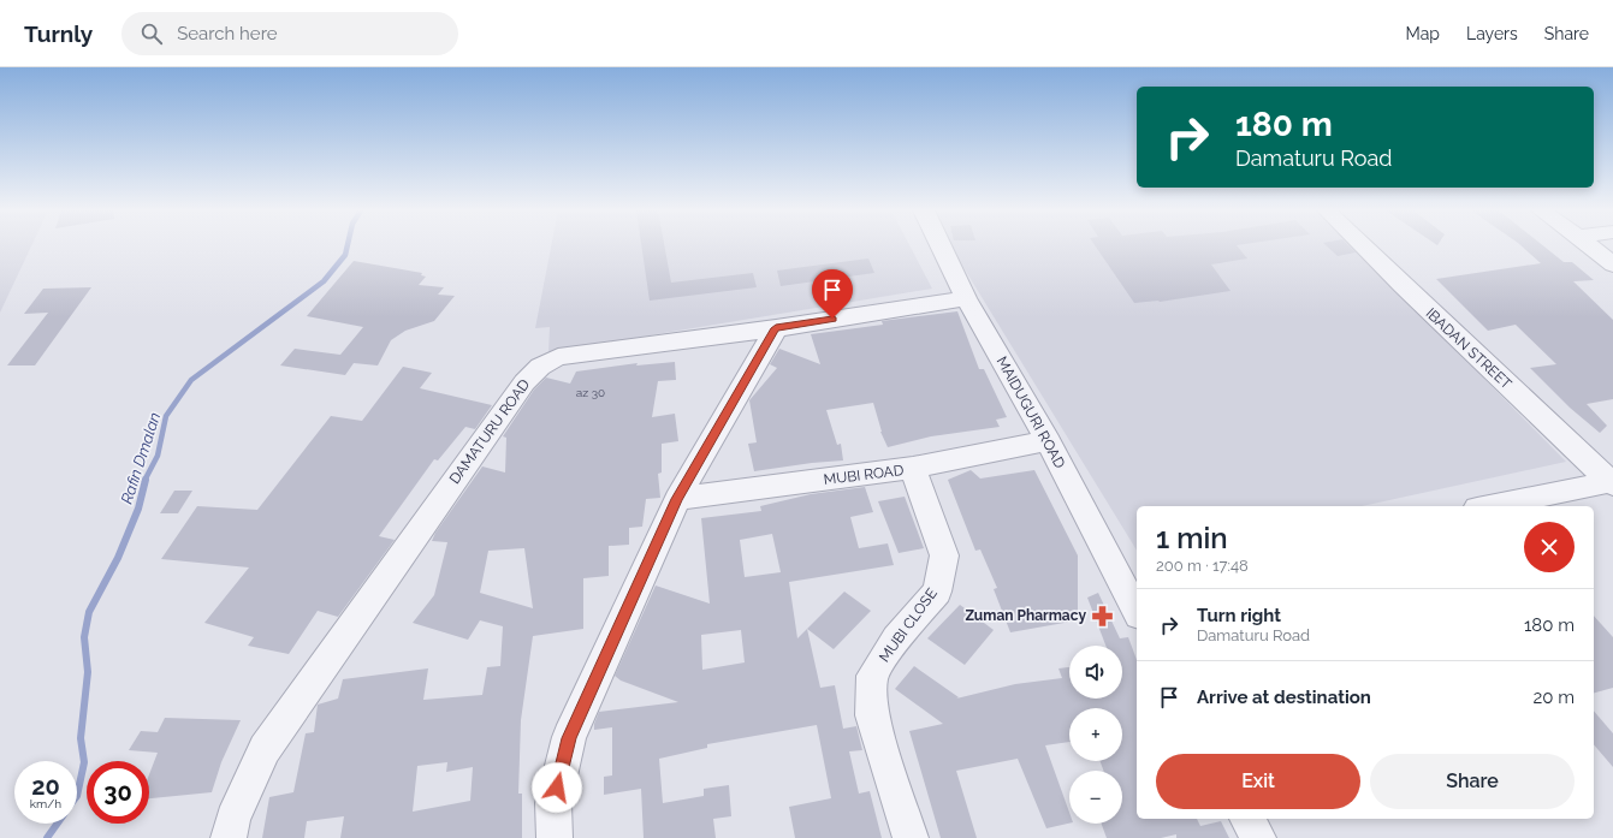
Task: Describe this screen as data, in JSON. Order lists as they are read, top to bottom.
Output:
{
  "streets": {
    "street": [
      "IBADAN STREET",
      "MAIDUGURI ROAD",
      "DAMATURU ROAD",
      "MUBI ROAD",
      "MUBI CLOSE"
    ]
  },
  "crossings": [
    ["MAIDUGURI ROAD", "DAMATURU ROAD"],
    ["MAIDUGURI ROAD", "MUBI ROAD"],
    ["MUBI ROAD", "MUBI CLOSE"]
  ],
  "water": ["Rafin Dmalan"],
  "places": {
    "pharmacy": ["Zuman Pharmacy"]
  },
  "house_numbers": ["az 30"],
  "page": {
    "header": "Turnly",
    "search": "Search here",
    "nav": ["Map", "Layers", "Share"],
    "turn": ["180 m", "Damaturu Road"],
    "heading": ["1 min", "200 m · 17:48"],
    "list": [
      {
        "name": "Turn right",
        "note": "Damaturu Road",
        "value": "180 m"
      },
      {
        "name": "Arrive at destination",
        "value": "20 m"
      }
    ],
    "map_buttons": ["+", "−"],
    "buttons": ["Exit", "Share"],
    "speed": "20 km/h",
    "limit": "30"
  }
}
